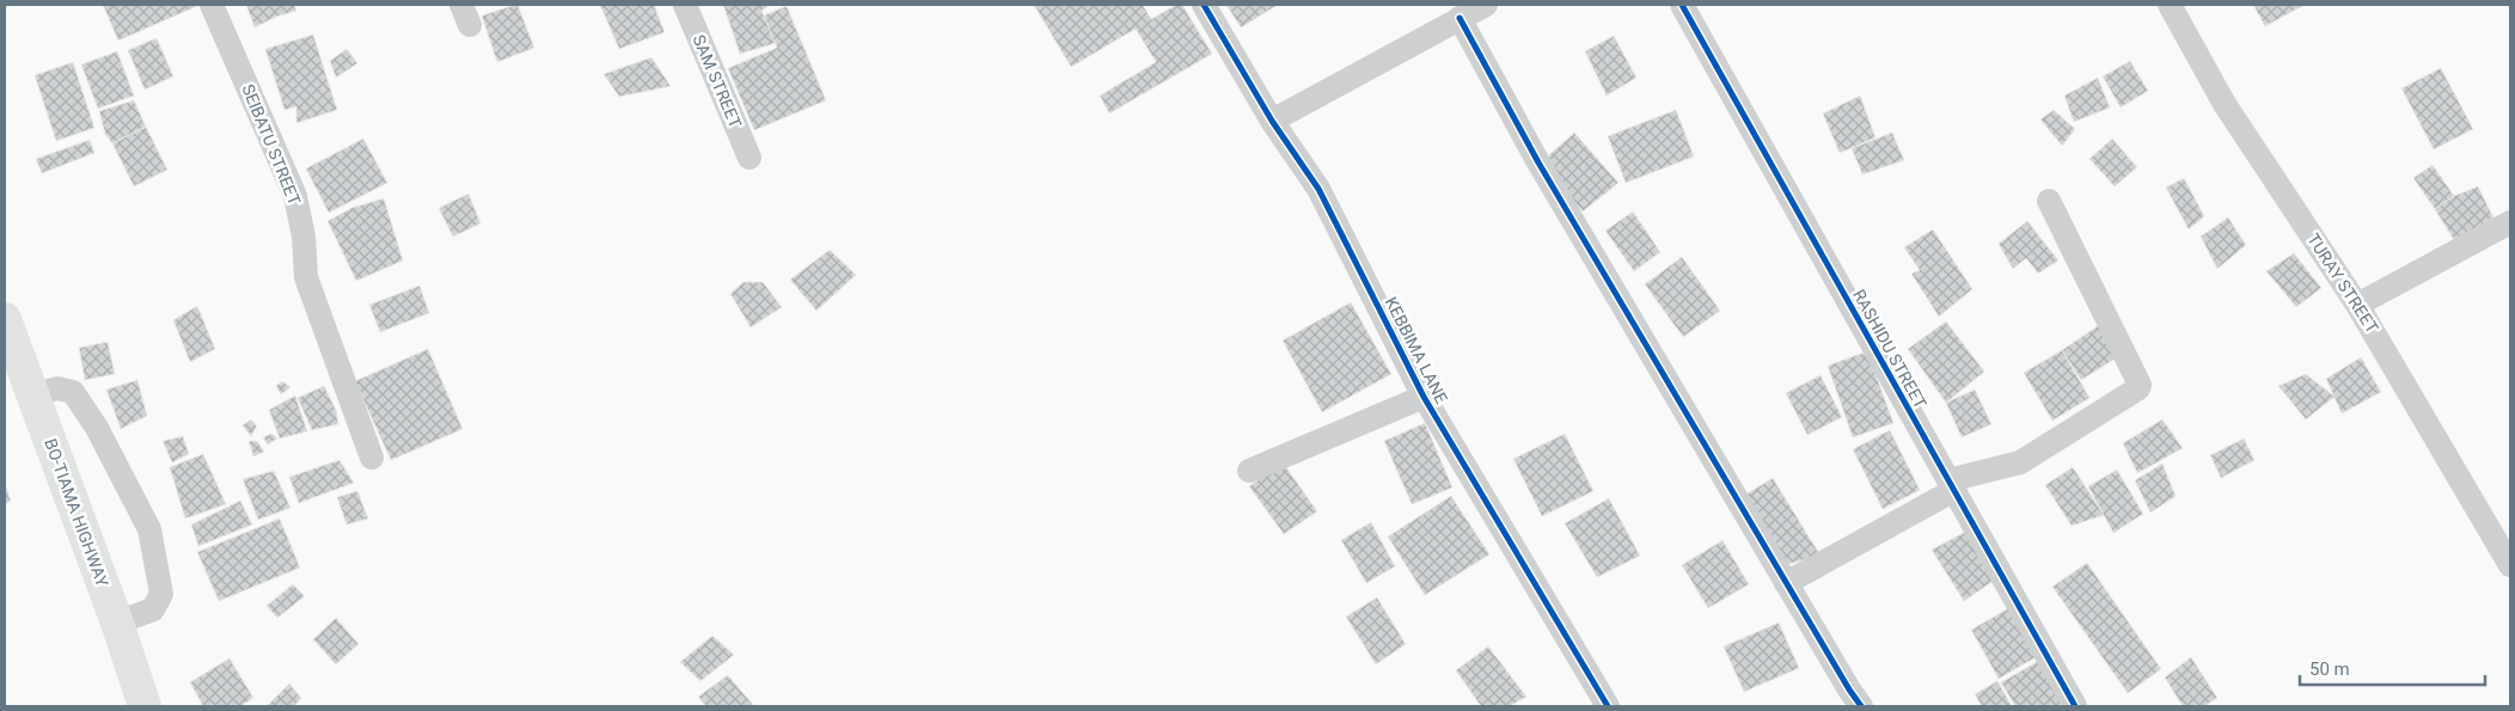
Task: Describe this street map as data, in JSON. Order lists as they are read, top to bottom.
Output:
{
  "streets": {
    "highway": ["BO-TIAMA HIGHWAY"],
    "street": [
      "SAM STREET",
      "SEIBATU STREET",
      "TURAY STREET",
      "RASHIDU STREET",
      "KEBBIMA LANE"
    ]
  },
  "scale_bar": "50 m"
}
